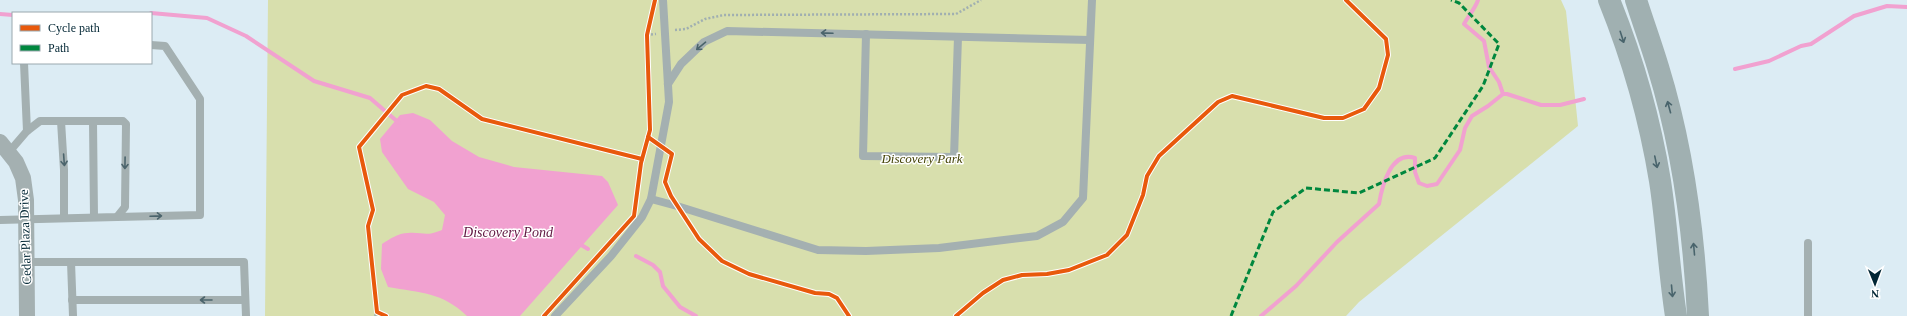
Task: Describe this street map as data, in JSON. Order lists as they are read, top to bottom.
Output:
{
  "streets": {
    "street": ["Cedar Plaza Drive"]
  },
  "water": ["Discovery Pond"],
  "parks": ["Discovery Park"],
  "legend": ["Cycle path", "Path"],
  "north": "bottom"
}
